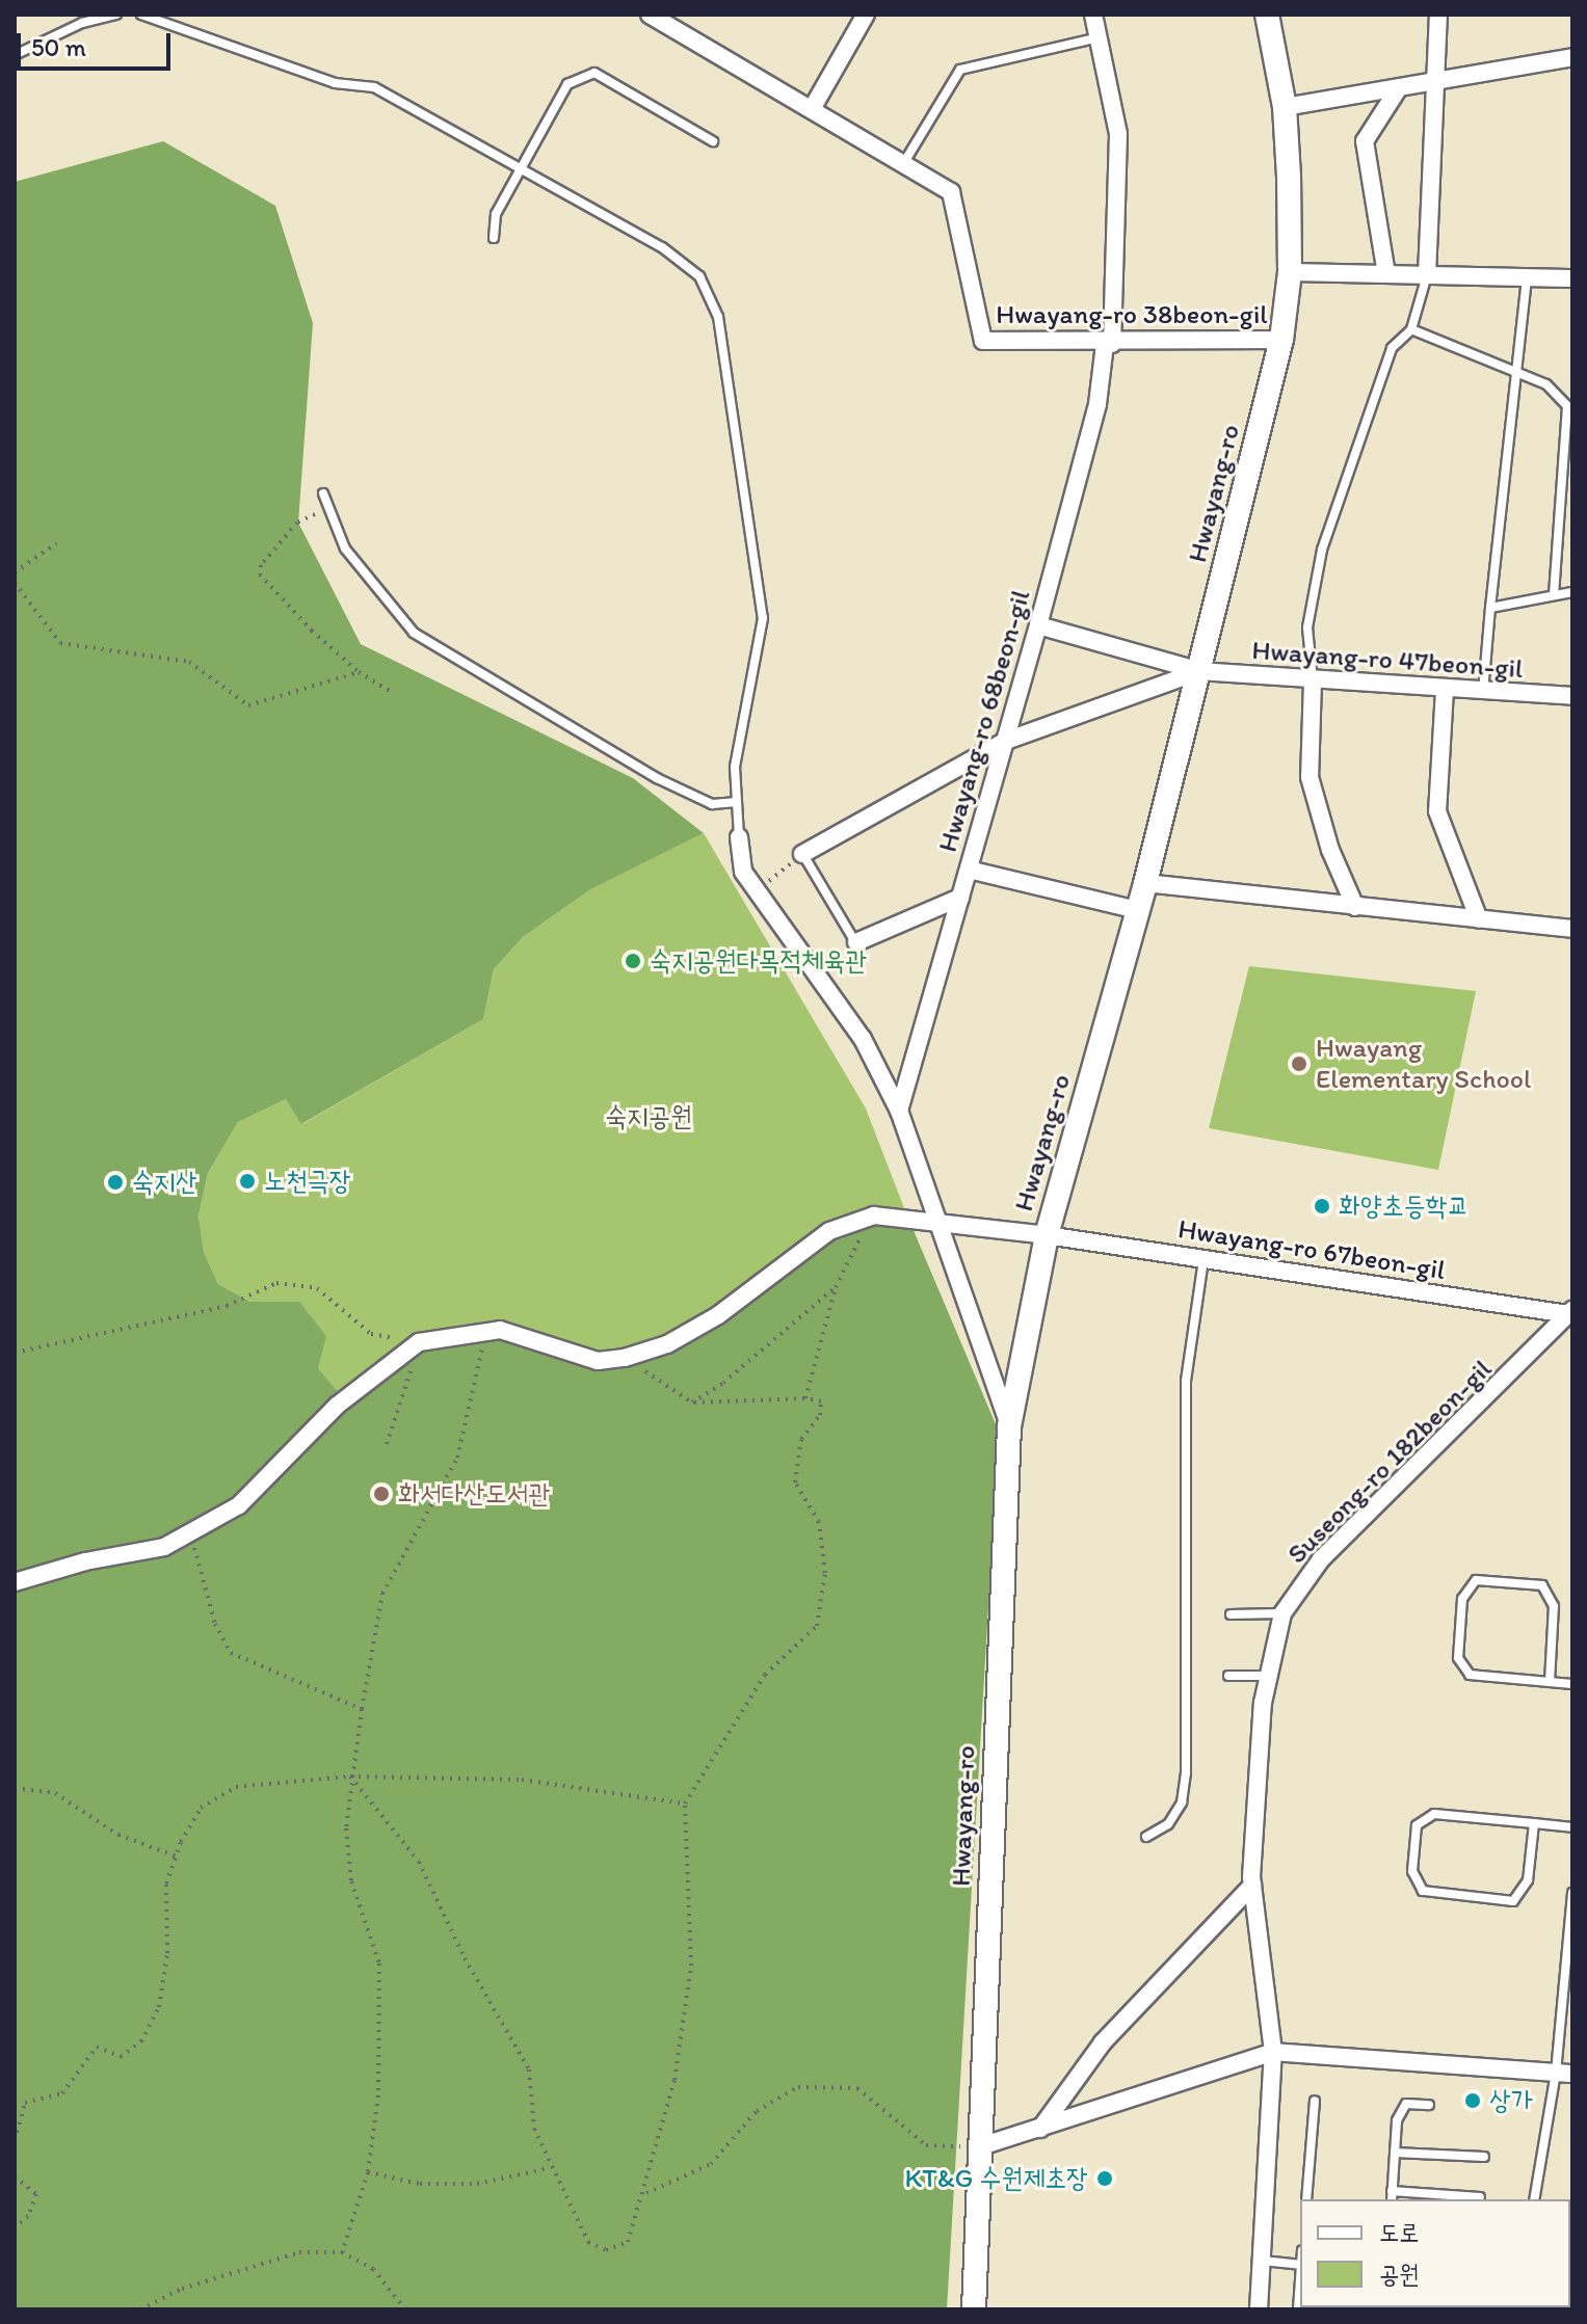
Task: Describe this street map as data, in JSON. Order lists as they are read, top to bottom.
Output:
{
  "streets": {
    "street": [
      "Hwayang-ro 38beon-gil",
      "Hwayang-ro",
      "Hwayang-ro 47beon-gil",
      "Hwayang-ro 68beon-gil",
      "Hwayang-ro 67beon-gil",
      "Suseong-ro 182beon-gil"
    ]
  },
  "crossings": [
    ["Hwayang-ro 38beon-gil", "Hwayang-ro"],
    ["Hwayang-ro 38beon-gil", "Hwayang-ro 68beon-gil"],
    ["Hwayang-ro", "Hwayang-ro 47beon-gil"],
    ["Hwayang-ro", "Hwayang-ro 67beon-gil"],
    ["Hwayang-ro 67beon-gil", "Suseong-ro 182beon-gil"]
  ],
  "parks": ["숙지공원"],
  "places": [
    "숙지공원다목적체육관",
    "Hwayang Elementary School",
    "노천극장",
    "숙지산",
    "화양초등학교",
    "화서다산도서관",
    "상가",
    "KT&G 수원제초장"
  ],
  "legend": ["도로", "공원"],
  "scale_bar": "50 m"
}
